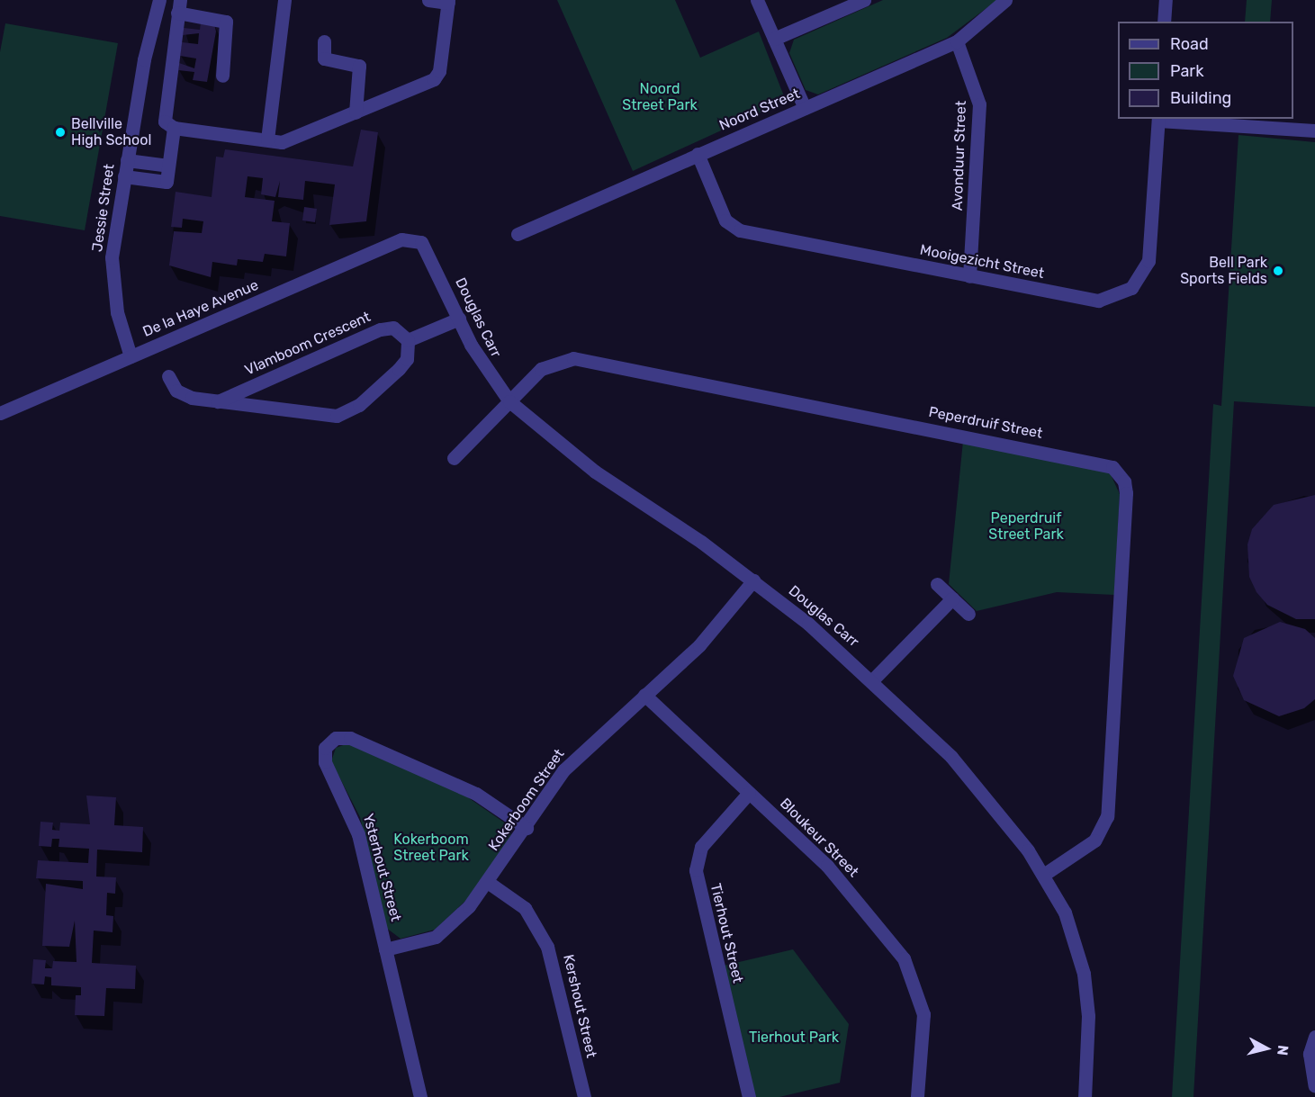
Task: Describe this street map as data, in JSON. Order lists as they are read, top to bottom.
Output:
{
  "streets": {
    "street": [
      "Noord Street",
      "Avonduur Street",
      "Jessie Street",
      "Mooigezicht Street",
      "De la Haye Avenue",
      "Douglas Carr",
      "Vlamboom Crescent",
      "Peperdruif Street",
      "Kokerboom Street",
      "Bloukeur Street",
      "Ysterhout Street",
      "Tierhout Street",
      "Kershout Street"
    ]
  },
  "crossings": [
    ["Noord Street", "Avonduur Street"],
    ["Noord Street", "Mooigezicht Street"],
    ["Avonduur Street", "Mooigezicht Street"],
    ["Jessie Street", "De la Haye Avenue"],
    ["De la Haye Avenue", "Douglas Carr"],
    ["Douglas Carr", "Peperdruif Street"],
    ["Douglas Carr", "Kokerboom Street"],
    ["Kokerboom Street", "Bloukeur Street"],
    ["Kokerboom Street", "Ysterhout Street"],
    ["Kokerboom Street", "Kershout Street"],
    ["Bloukeur Street", "Tierhout Street"]
  ],
  "parks": [
    "Noord Street Park",
    "Peperdruif Street Park",
    "Kokerboom Street Park",
    "Tierhout Park"
  ],
  "places": ["Bellville High School", "Bell Park Sports Fields"],
  "legend": ["Road", "Park", "Building"],
  "north": "right"
}
